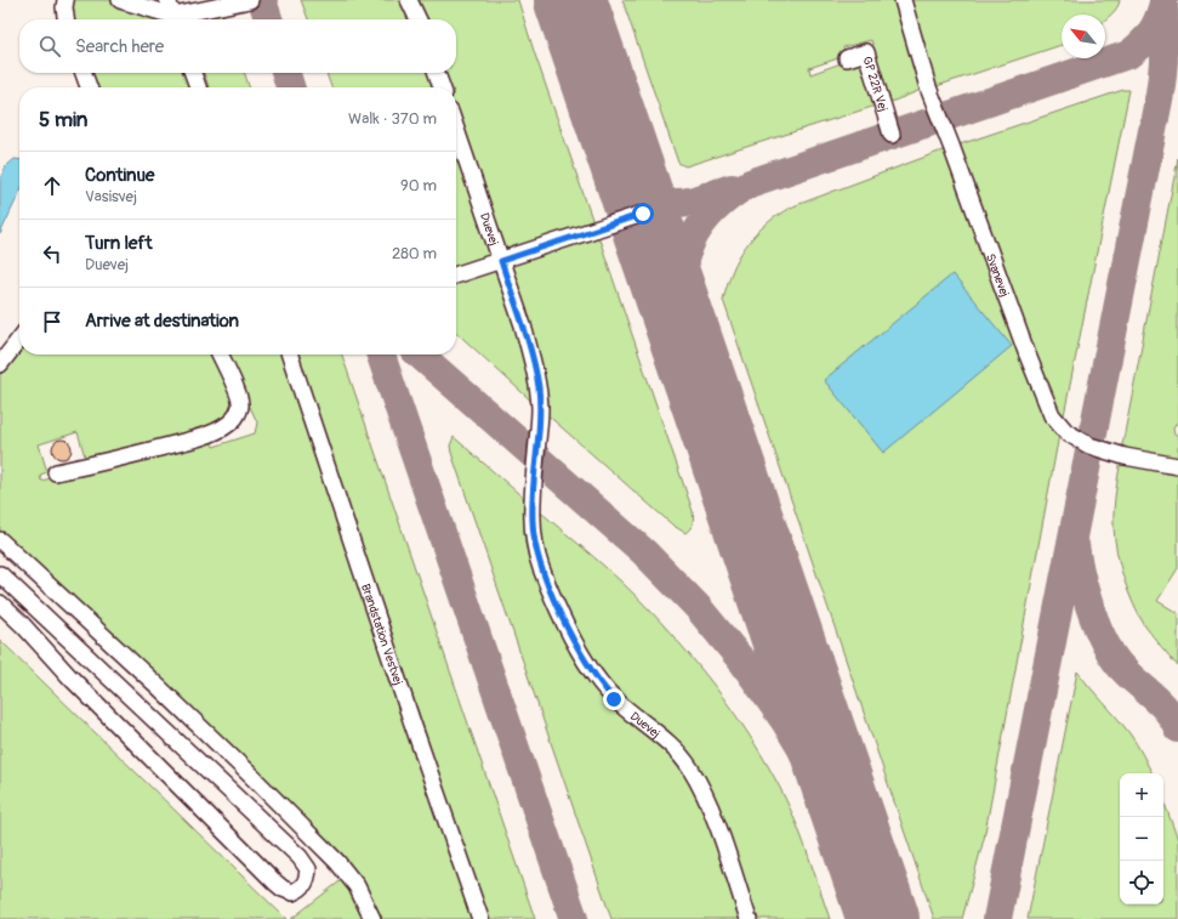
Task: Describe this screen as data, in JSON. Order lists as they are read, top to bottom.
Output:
{
  "streets": {
    "lane": [
      "GP 22R Vej",
      "Duevej",
      "Svanevej",
      "Brandstation Vestvej"
    ]
  },
  "north": "top left",
  "page": {
    "search": "Search here",
    "heading": ["5 min", "Walk · 370 m"],
    "list": [
      ["Continue", "Vasisvej", "90 m"],
      ["Turn left", "Duevej", "280 m"],
      "Arrive at destination"
    ],
    "map_buttons": ["+", "−"]
  }
}
